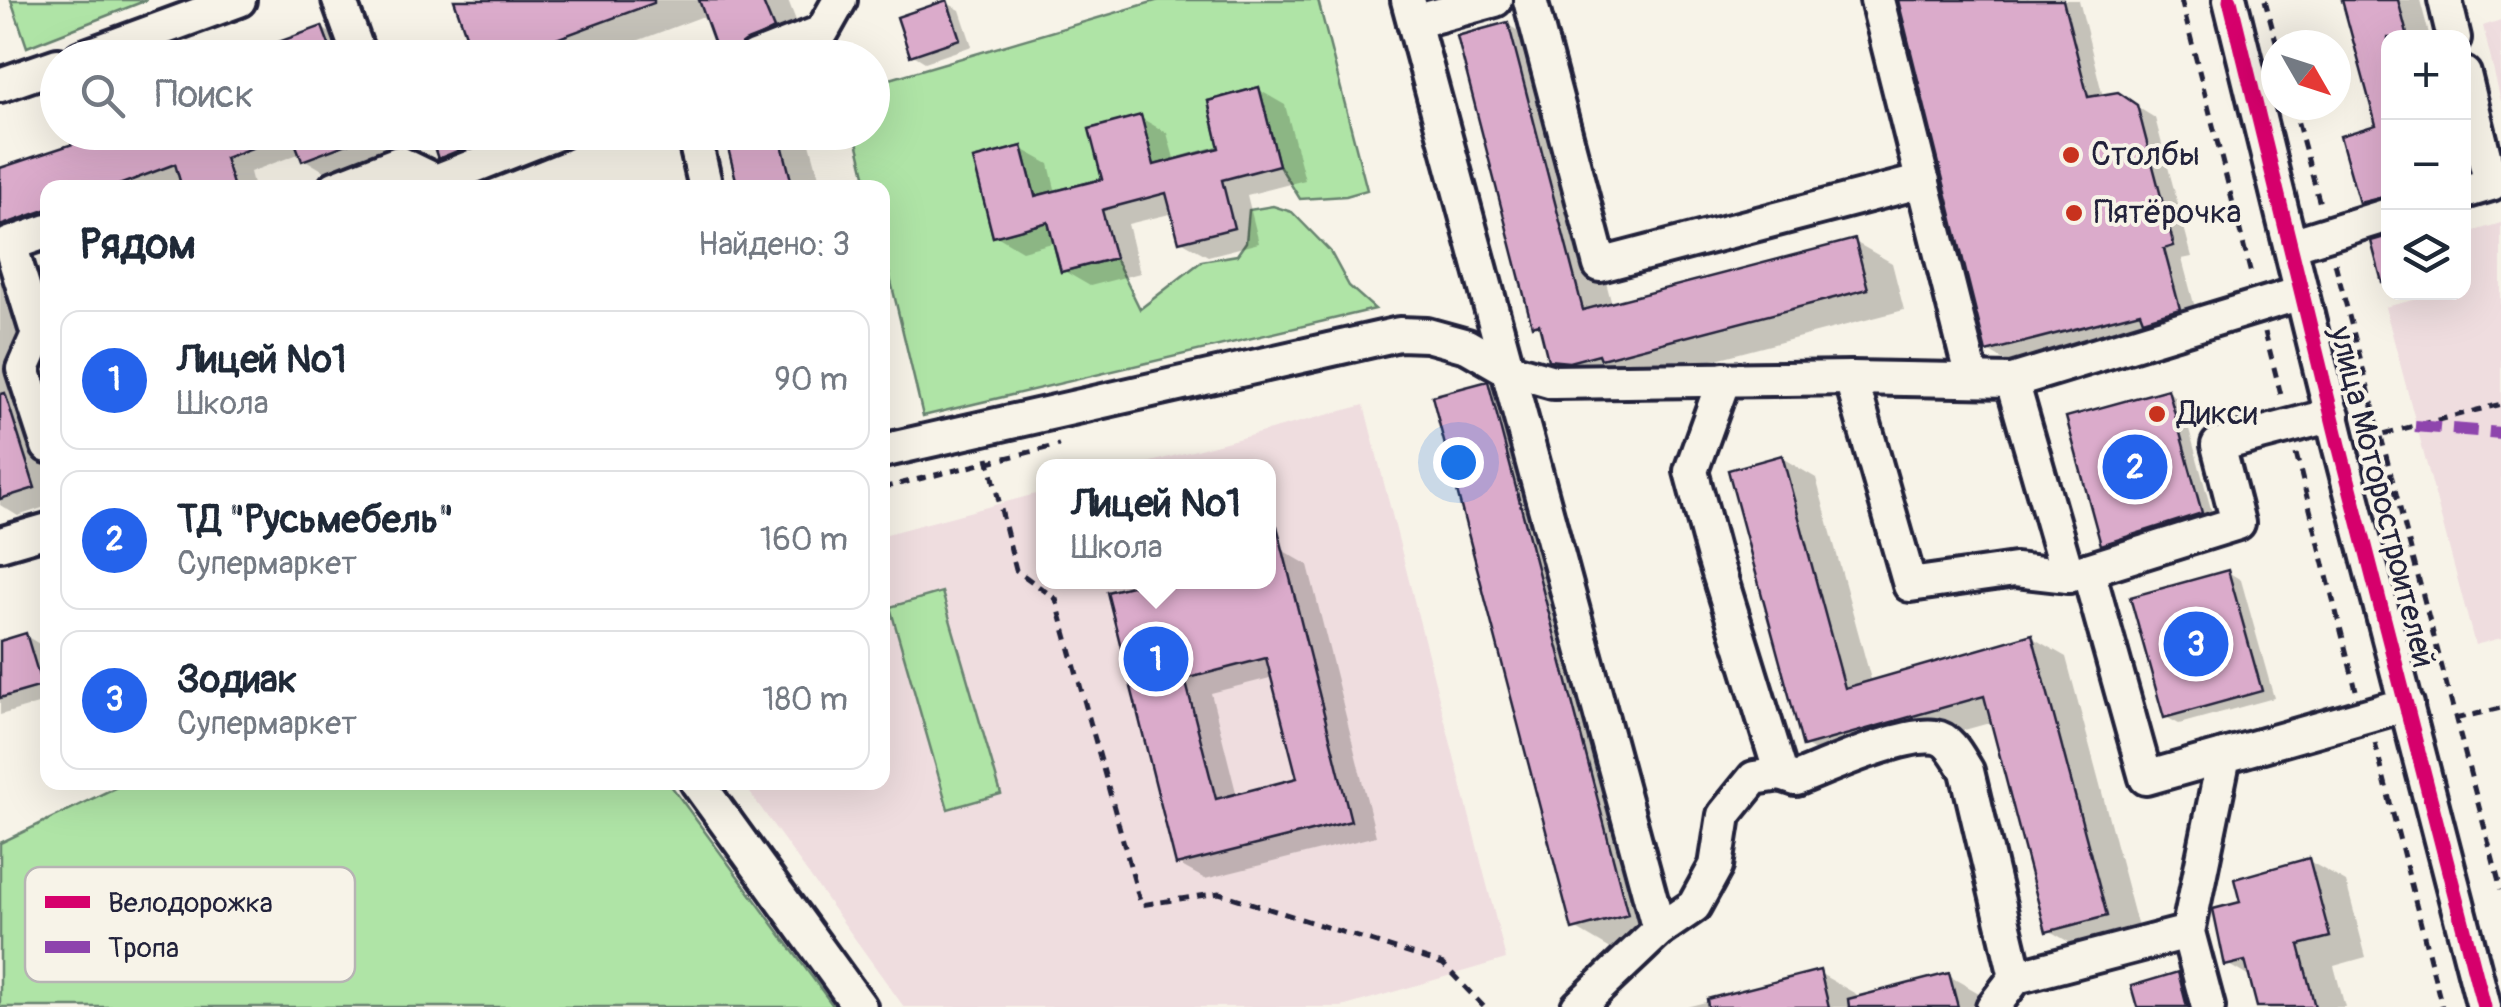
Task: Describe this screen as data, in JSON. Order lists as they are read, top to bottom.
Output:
{
  "streets": {
    "street": ["улица Моторостроителей"]
  },
  "places": ["Столбы", "Пятёрочка", "Дикси"],
  "legend": ["Велодорожка", "Тропа"],
  "north": "bottom right",
  "page": {
    "map_buttons": ["+", "−"],
    "search": "Поиск",
    "heading": ["Рядом", "Найдено: 3"],
    "list": [
      {
        "mark": "1",
        "name": "Лицей №1",
        "note": "Школа",
        "value": "90 m"
      },
      {
        "mark": "2",
        "name": "ТД \"Русьмебель\"",
        "note": "Супермаркет",
        "value": "160 m"
      },
      {
        "mark": "3",
        "name": "Зодиак",
        "note": "Супермаркет",
        "value": "180 m"
      }
    ],
    "pins": ["2", "3", "1"],
    "popup": ["Лицей №1", "Школа"]
  }
}
